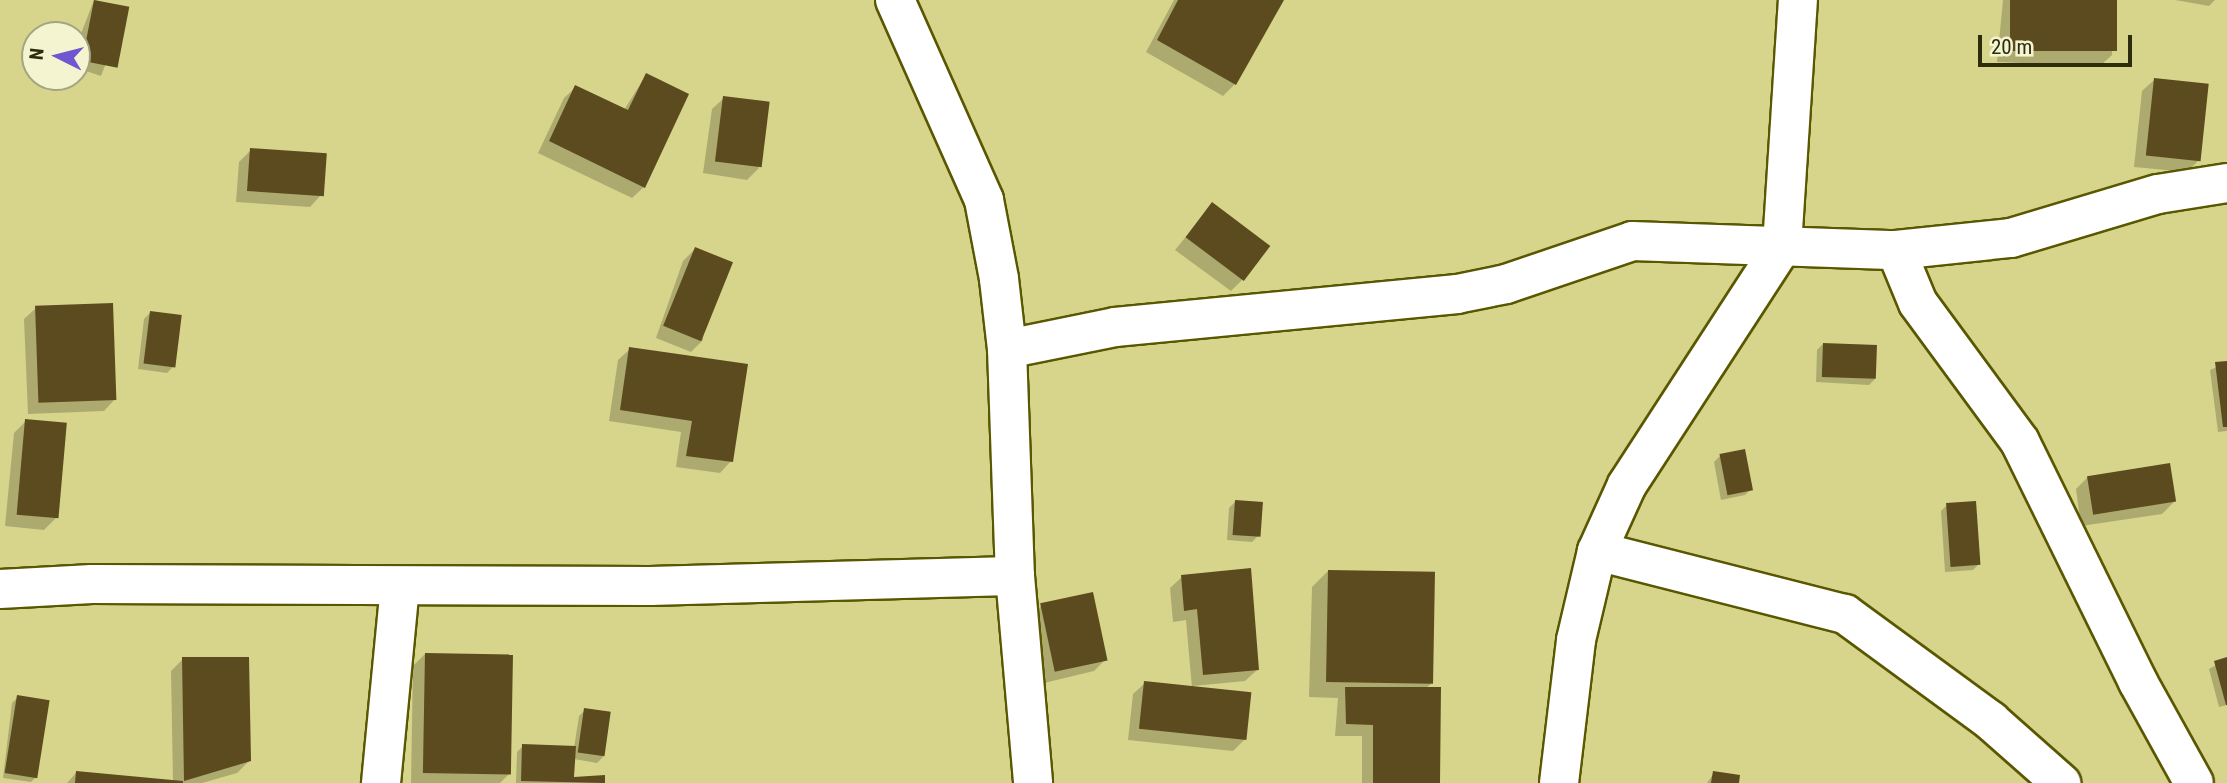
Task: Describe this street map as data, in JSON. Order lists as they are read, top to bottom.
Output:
{
  "scale_bar": "20 m",
  "north": "left"
}
